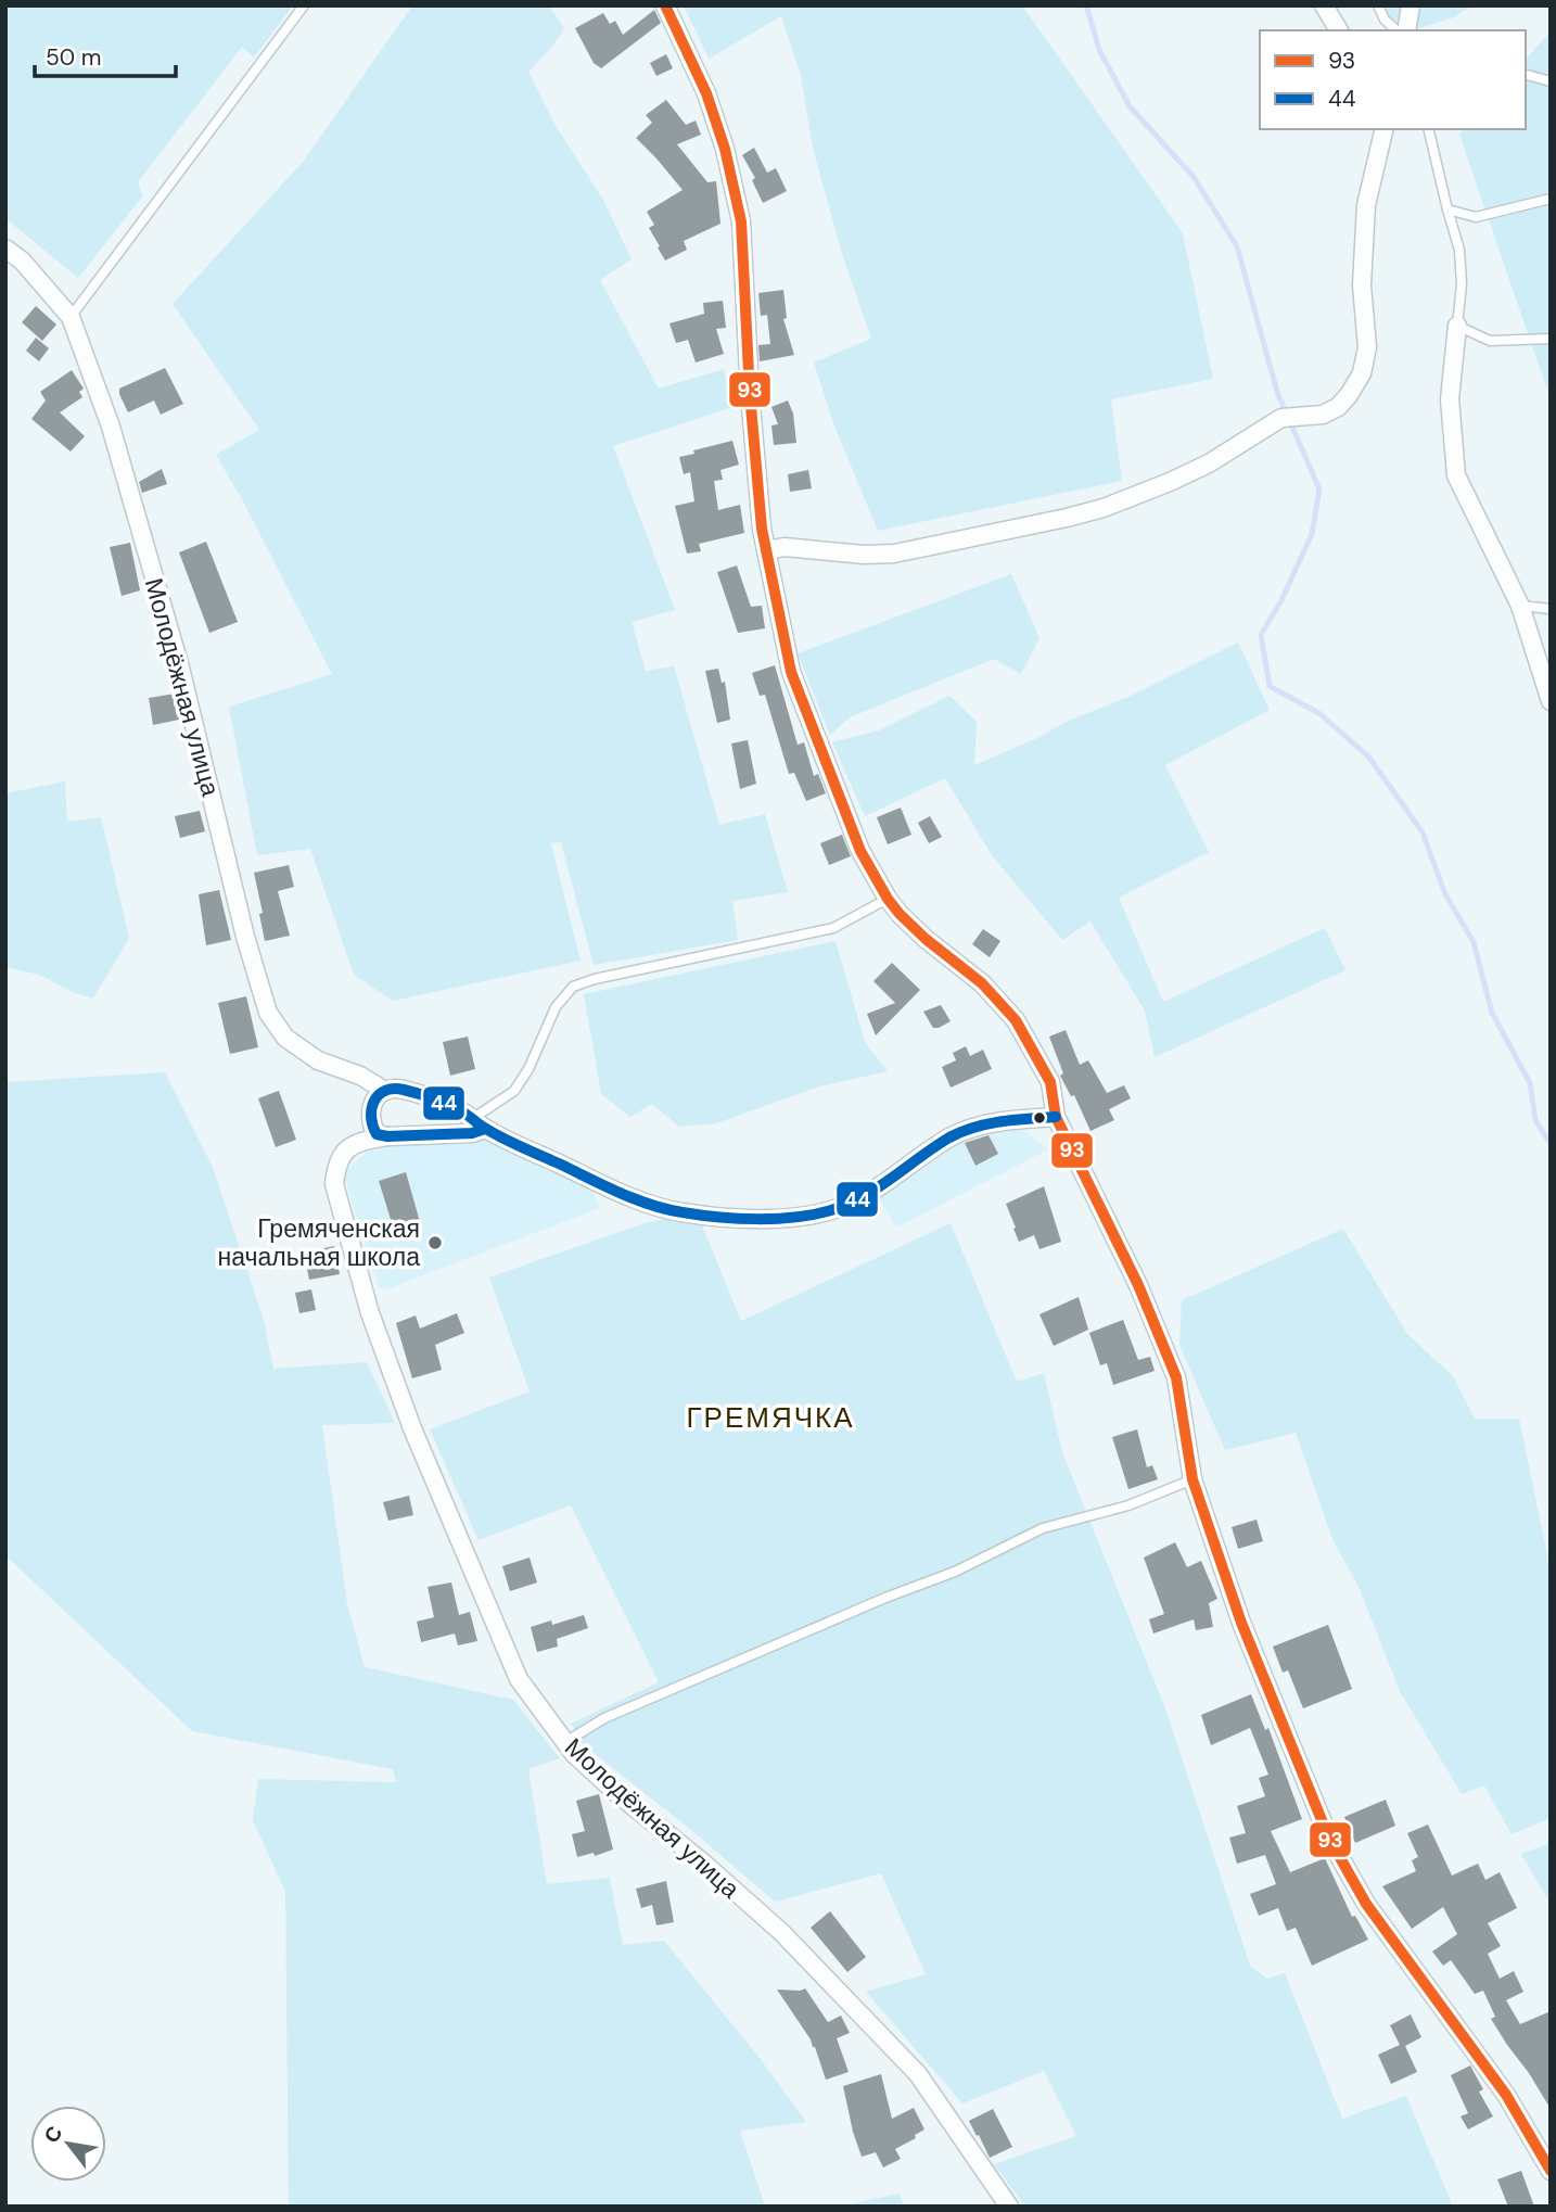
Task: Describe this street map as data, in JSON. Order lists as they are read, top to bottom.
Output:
{
  "streets": {
    "street": ["Молодёжная улица"]
  },
  "districts": ["ГРЕМЯЧКА"],
  "places": ["Гремяченская начальная школа"],
  "lines": ["transit line 93", "transit line 44"],
  "legend": ["93", "44"],
  "scale_bar": "50 m",
  "north": "top left"
}
